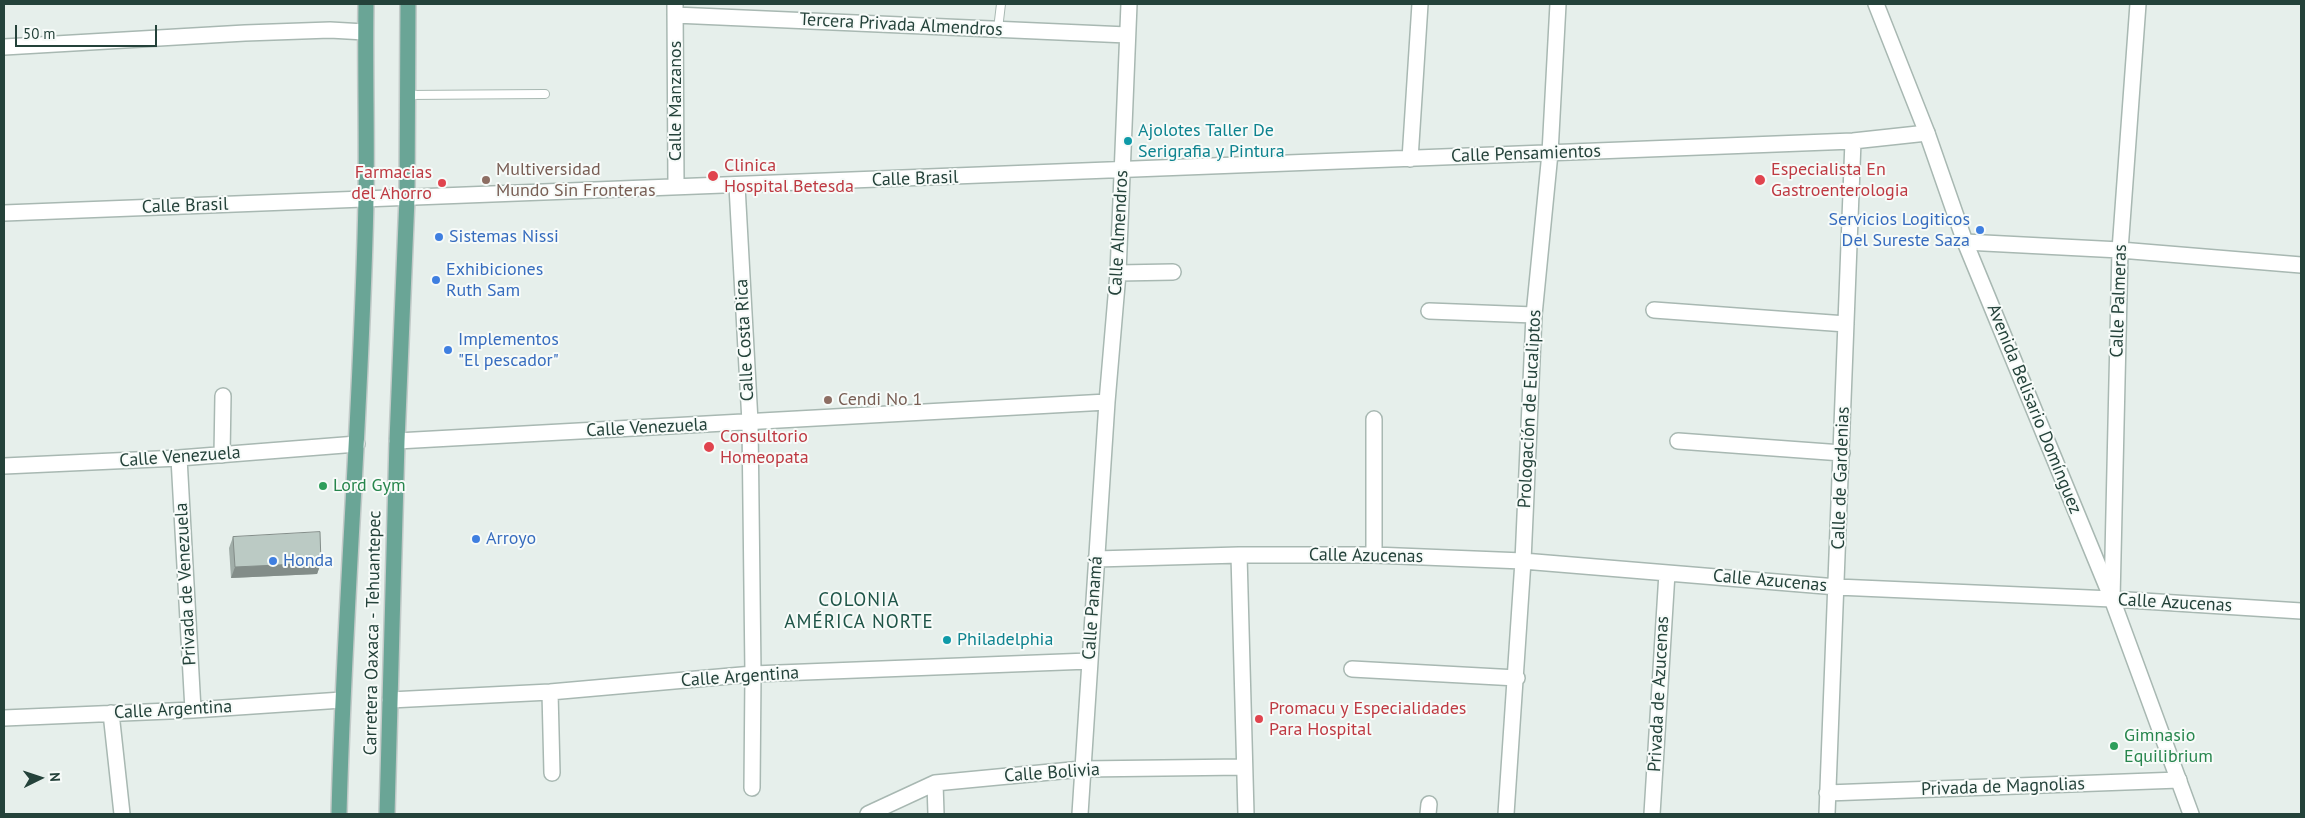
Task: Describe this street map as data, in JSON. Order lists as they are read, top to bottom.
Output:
{
  "streets": {
    "main road": ["Carretera Oaxaca - Tehuantepec"],
    "street": [
      "Tercera Privada Almendros",
      "Calle Manzanos",
      "Calle Pensamientos",
      "Calle Brasil",
      "Calle Almendros",
      "Calle Palmeras",
      "Calle Costa Rica",
      "Prologación de Eucaliptos",
      "Avenida Belisario Domínguez",
      "Calle Venezuela",
      "Calle de Gardenias",
      "Calle Azucenas",
      "Privada de Venezuela",
      "Calle Panamá",
      "Calle Argentina",
      "Privada de Azucenas",
      "Calle Bolivia",
      "Privada de Magnolias"
    ]
  },
  "crossings": [
    ["Tercera Privada Almendros", "Calle Manzanos"],
    ["Tercera Privada Almendros", "Calle Almendros"],
    ["Calle Manzanos", "Calle Brasil"],
    ["Calle Pensamientos", "Calle Brasil"],
    ["Calle Pensamientos", "Calle Almendros"],
    ["Calle Pensamientos", "Prologación de Eucaliptos"],
    ["Calle Pensamientos", "Avenida Belisario Domínguez"],
    ["Calle Pensamientos", "Calle de Gardenias"],
    ["Calle Brasil", "Calle Almendros"],
    ["Calle Brasil", "Calle Costa Rica"],
    ["Calle Brasil", "Carretera Oaxaca - Tehuantepec"],
    ["Calle Almendros", "Calle Venezuela"],
    ["Calle Almendros", "Calle Panamá"],
    ["Calle Palmeras", "Avenida Belisario Domínguez"],
    ["Calle Palmeras", "Calle Azucenas"],
    ["Calle Costa Rica", "Calle Venezuela"],
    ["Calle Costa Rica", "Calle Argentina"],
    ["Prologación de Eucaliptos", "Calle Azucenas"],
    ["Avenida Belisario Domínguez", "Calle Azucenas"],
    ["Avenida Belisario Domínguez", "Privada de Magnolias"],
    ["Calle Venezuela", "Privada de Venezuela"],
    ["Calle Venezuela", "Calle Panamá"],
    ["Calle Venezuela", "Carretera Oaxaca - Tehuantepec"],
    ["Calle de Gardenias", "Calle Azucenas"],
    ["Calle de Gardenias", "Privada de Magnolias"],
    ["Calle Azucenas", "Calle Panamá"],
    ["Calle Azucenas", "Privada de Azucenas"],
    ["Privada de Venezuela", "Calle Argentina"],
    ["Calle Panamá", "Calle Argentina"],
    ["Calle Panamá", "Calle Bolivia"],
    ["Carretera Oaxaca - Tehuantepec", "Calle Argentina"]
  ],
  "districts": ["COLONIA AMÉRICA NORTE"],
  "places": [
    "Ajolotes Taller De Serigrafia y Pintura",
    "Clinica Hospital Betesda",
    "Multiversidad Mundo Sin Fronteras",
    "Especialista En Gastroenterologia",
    "Farmacias del Ahorro",
    "Servicios Logiticos Del Sureste Saza",
    "Sistemas Nissi",
    "Exhibiciones Ruth Sam",
    "Implementos \"El pescador\"",
    "Cendi No 1",
    "Consultorio Homeopata",
    "Lord Gym",
    "Arroyo",
    "Honda",
    "Philadelphia",
    "Promacu y Especialidades Para Hospital",
    "Gimnasio Equilibrium"
  ],
  "scale_bar": "50 m",
  "north": "right"
}
